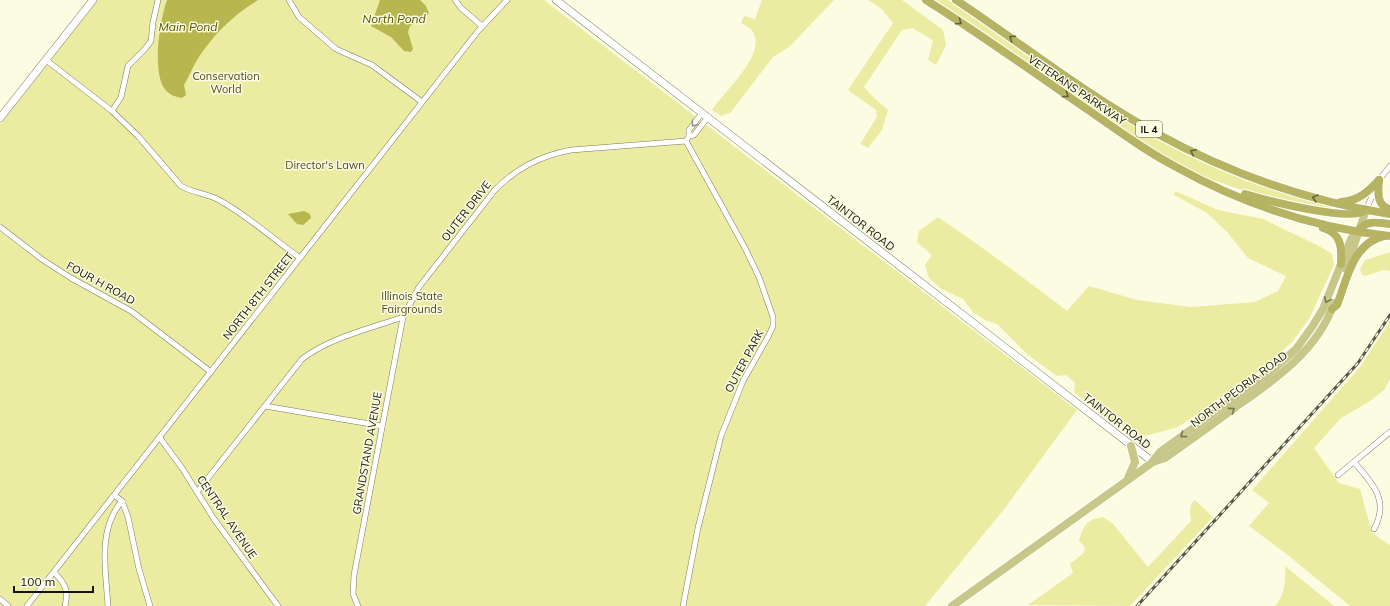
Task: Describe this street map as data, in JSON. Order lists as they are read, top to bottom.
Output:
{
  "streets": {
    "highway": ["VETERANS PARKWAY", "IL 4"],
    "main road": ["TAINTOR ROAD", "NORTH PEORIA ROAD"],
    "street": [
      "OUTER DRIVE",
      "FOUR H ROAD",
      "NORTH 8TH STREET",
      "OUTER PARK",
      "GRANDSTAND AVENUE",
      "CENTRAL AVENUE"
    ]
  },
  "crossings": [
    ["VETERANS PARKWAY", "NORTH PEORIA ROAD"],
    ["OUTER DRIVE", "OUTER PARK"],
    ["OUTER DRIVE", "GRANDSTAND AVENUE"],
    ["TAINTOR ROAD", "NORTH PEORIA ROAD"],
    ["FOUR H ROAD", "NORTH 8TH STREET"],
    ["NORTH 8TH STREET", "CENTRAL AVENUE"]
  ],
  "water": ["North Pond", "Main Pond"],
  "parks": ["Conservation World", "Director's Lawn", "Illinois State Fairgrounds"],
  "scale_bar": "100 m"
}
